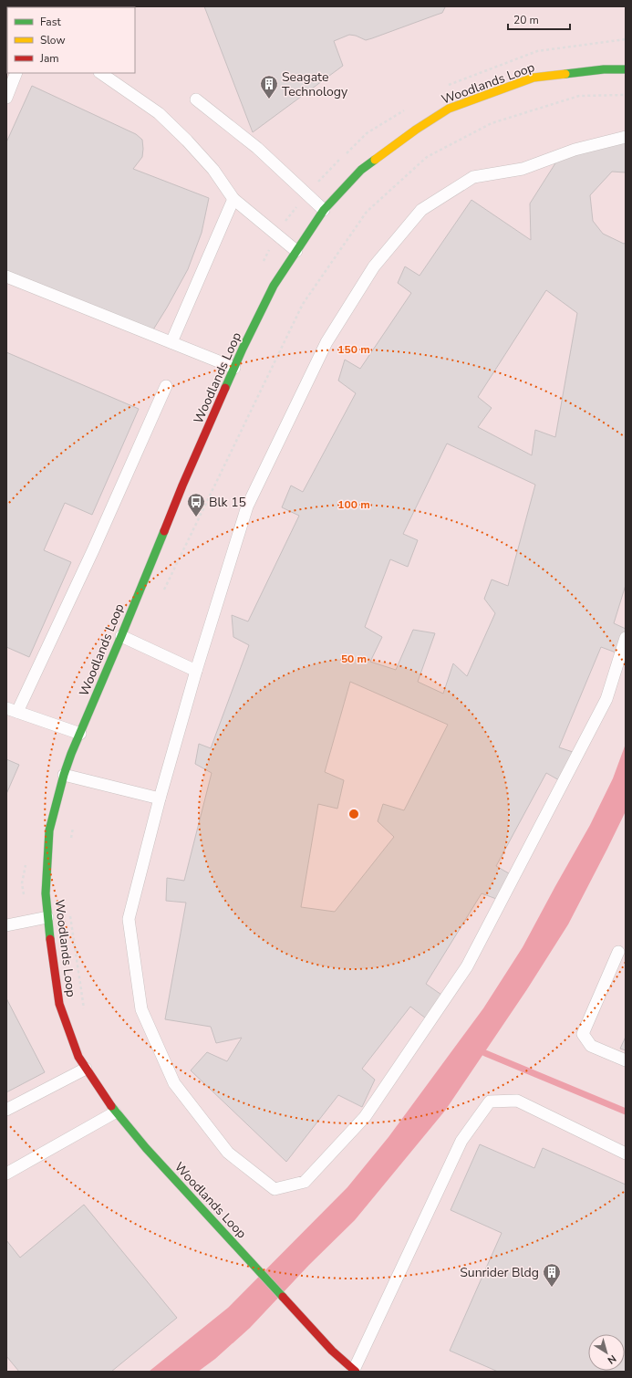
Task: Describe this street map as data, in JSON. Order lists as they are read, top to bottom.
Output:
{
  "streets": {
    "street": ["Woodlands Loop"]
  },
  "places": {
    "building": ["Seagate Technology", "Sunrider Bldg"],
    "bus stop": ["Blk 15"]
  },
  "legend": ["Fast", "Slow", "Jam"],
  "scale_bar": "20 m",
  "north": "bottom right",
  "rings": ["150 m", "100 m", "50 m"]
}
